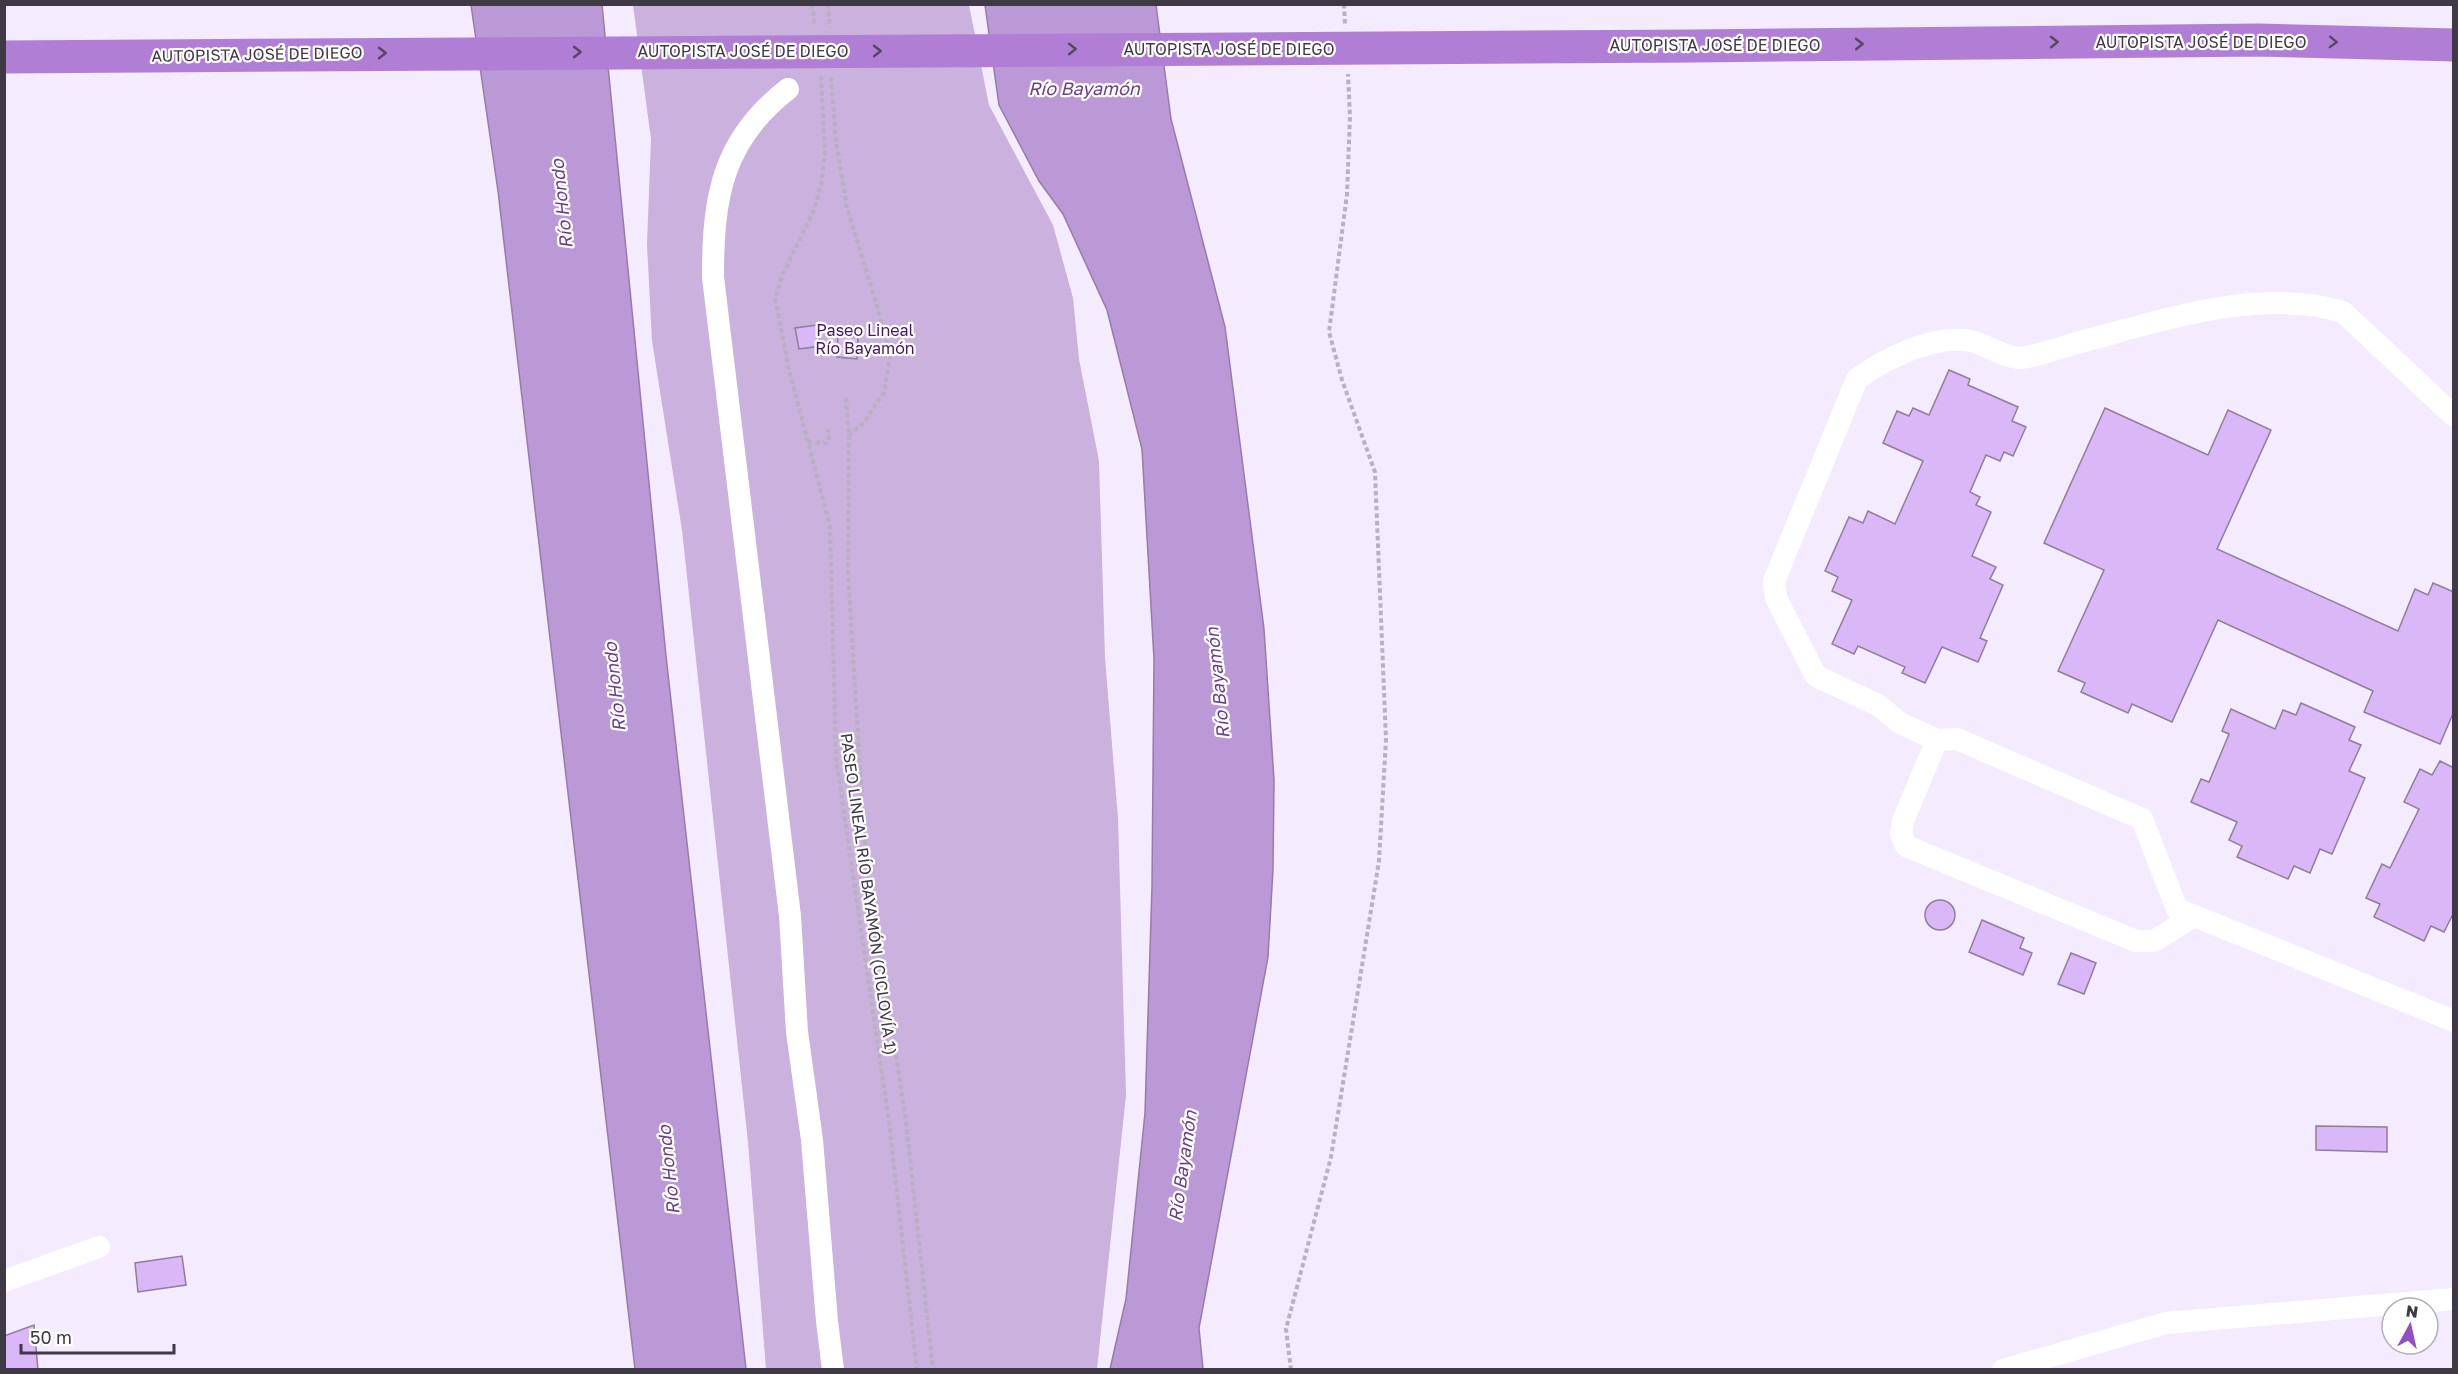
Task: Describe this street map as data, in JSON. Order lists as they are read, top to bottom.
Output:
{
  "streets": {
    "highway": ["AUTOPISTA JOSÉ DE DIEGO"],
    "path": ["PASEO LINEAL RÍO BAYAMÓN (CICLOVÍA 1)"]
  },
  "one_way": ["AUTOPISTA JOSÉ DE DIEGO"],
  "water": ["Río Bayamón", "Río Hondo"],
  "parks": ["Paseo Lineal Río Bayamón"],
  "scale_bar": "50 m",
  "north": "top"
}
